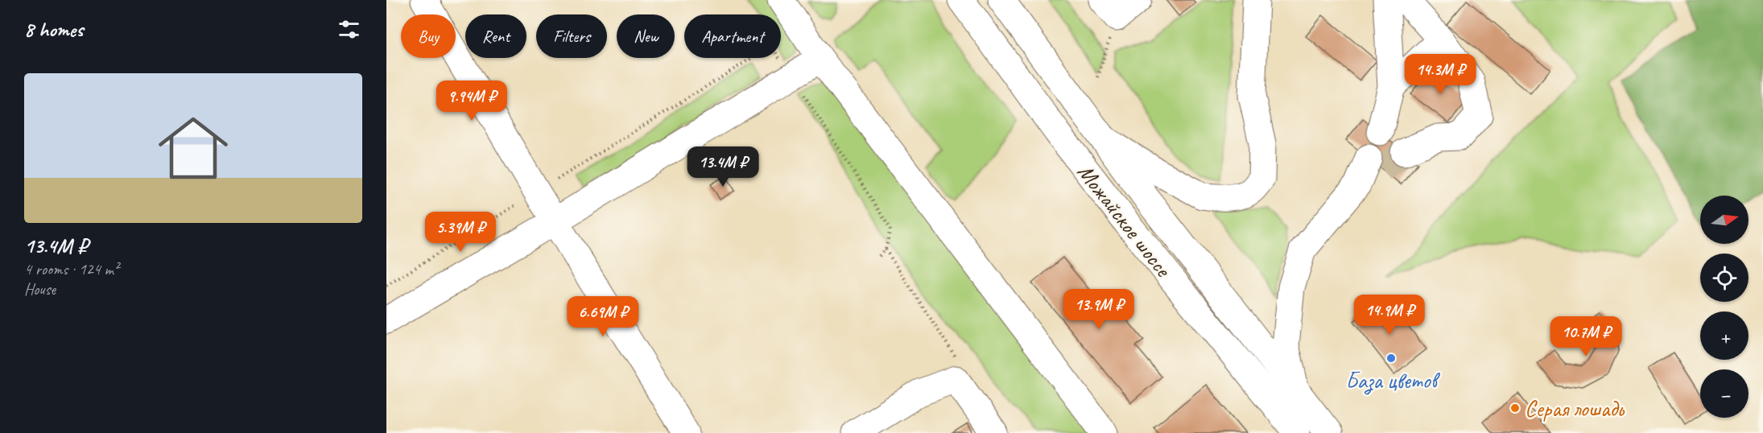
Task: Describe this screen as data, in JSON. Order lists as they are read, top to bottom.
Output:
{
  "streets": {
    "street": ["Можайское шоссе"]
  },
  "places": ["База цветов", "Серая лошадь"],
  "north": "right",
  "page": {
    "heading": "8 homes",
    "chip": [
      "Buy",
      "Rent",
      "Filters",
      "New",
      "Apartment"
    ],
    "price": [
      "14.3M ₽",
      "9.94M ₽",
      "13.4M ₽",
      "5.39M ₽",
      "13.9M ₽",
      "14.9M ₽",
      "6.69M ₽",
      "10.7M ₽"
    ],
    "list": [
      {
        "name": "13.4M ₽",
        "note": "4 rooms · 124 m² · House"
      }
    ],
    "map_buttons": ["+", "−"]
  }
}
